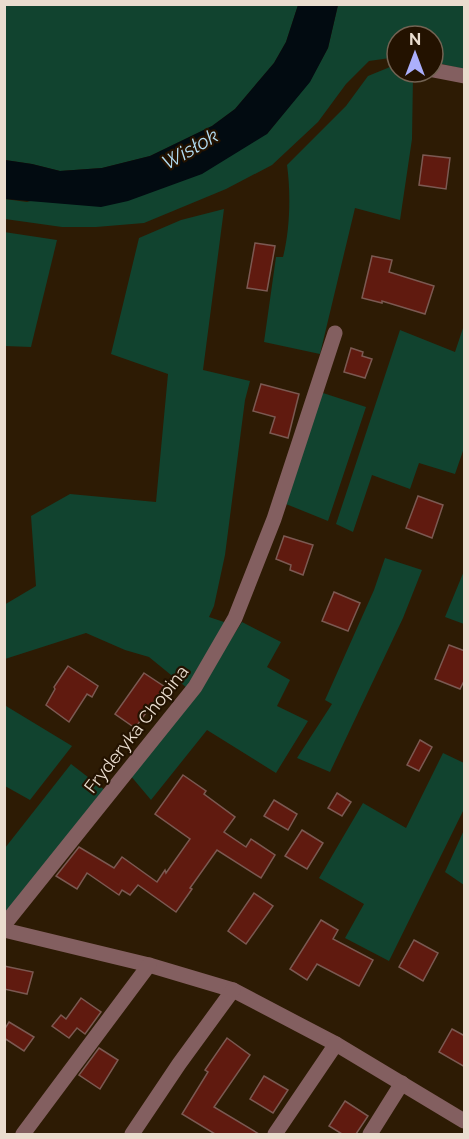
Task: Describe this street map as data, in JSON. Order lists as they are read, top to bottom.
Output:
{
  "streets": {
    "street": ["Fryderyka Chopina"]
  },
  "water": ["Wisłok"],
  "north": "top"
}
